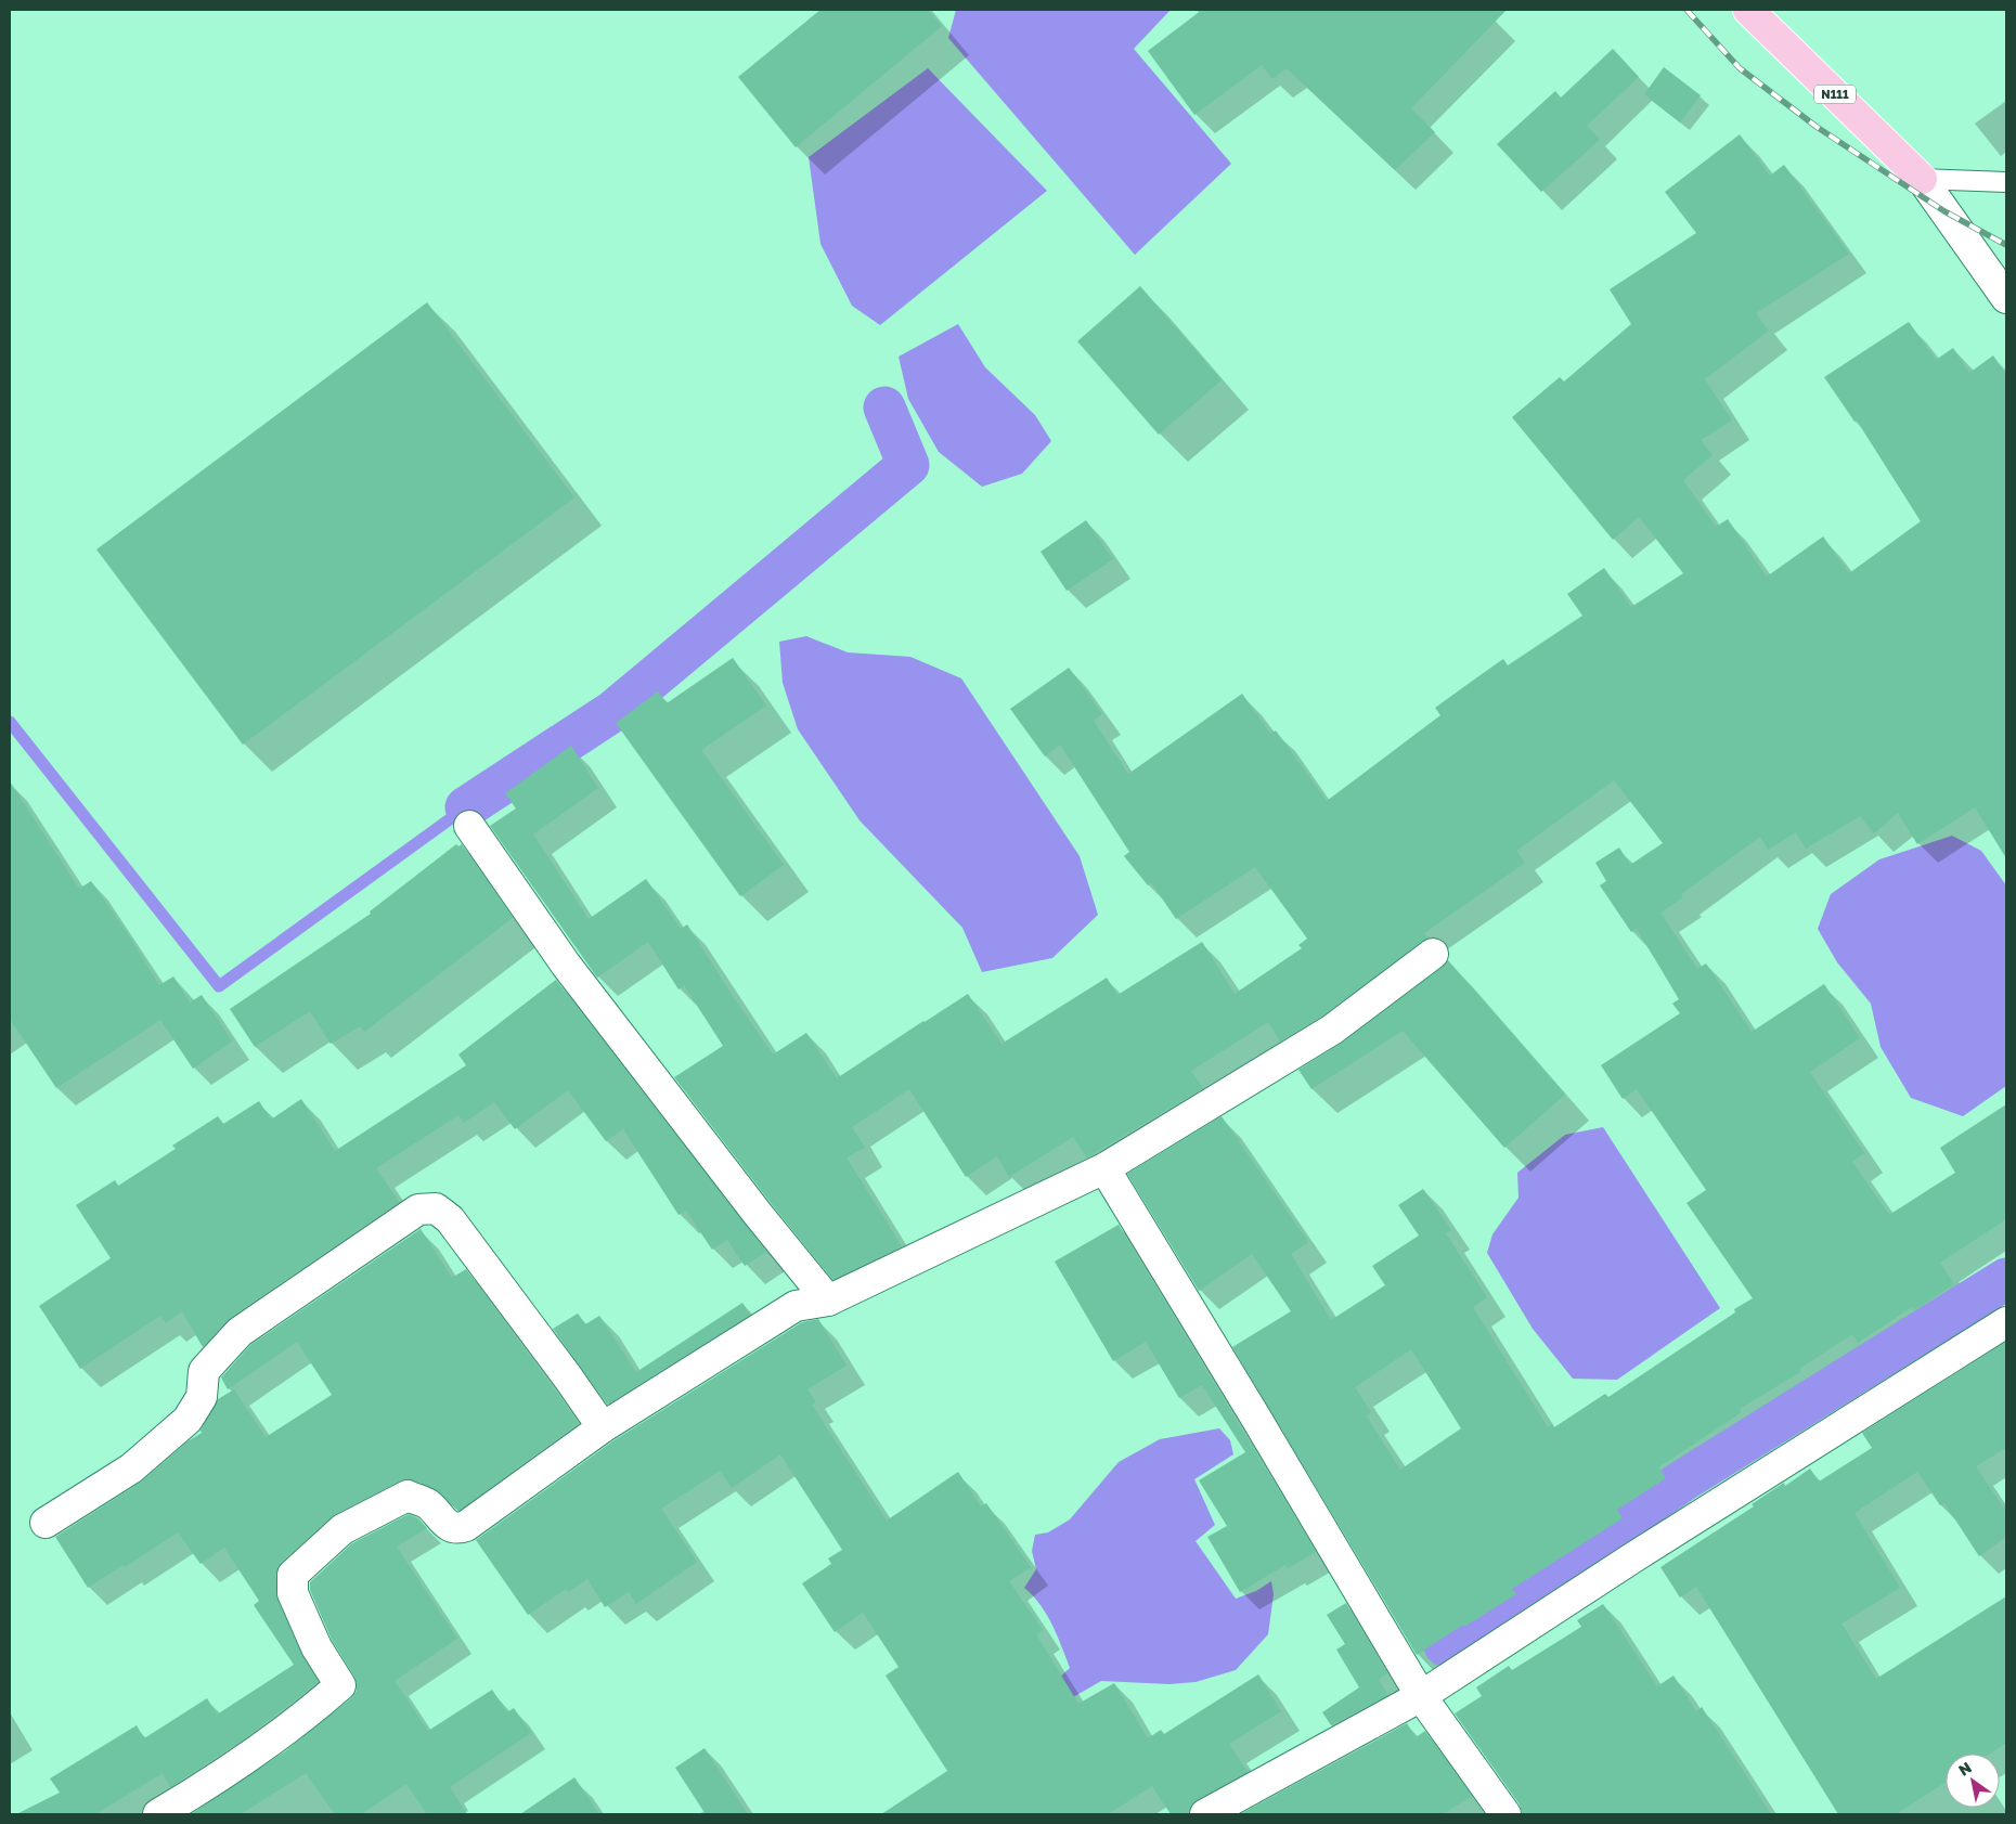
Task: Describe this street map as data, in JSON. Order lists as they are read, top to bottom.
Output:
{
  "streets": {
    "highway": ["N111"]
  },
  "north": "top left"
}
